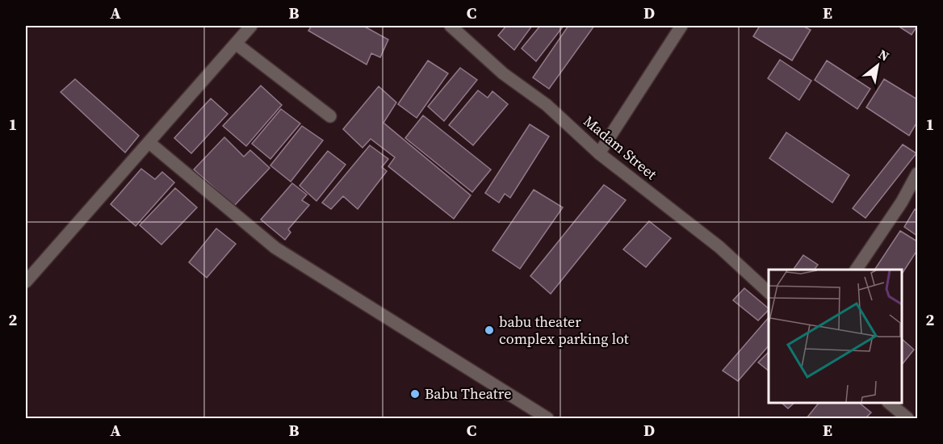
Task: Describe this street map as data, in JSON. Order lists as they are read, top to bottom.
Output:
{
  "streets": {
    "street": ["Madam Street"]
  },
  "places": ["babu theater complex parking lot", "Babu Theatre"],
  "north": "top right",
  "grid": {
    "columns": [
      "A",
      "B",
      "C",
      "D",
      "E"
    ],
    "rows": ["1", "2"]
  }
}
